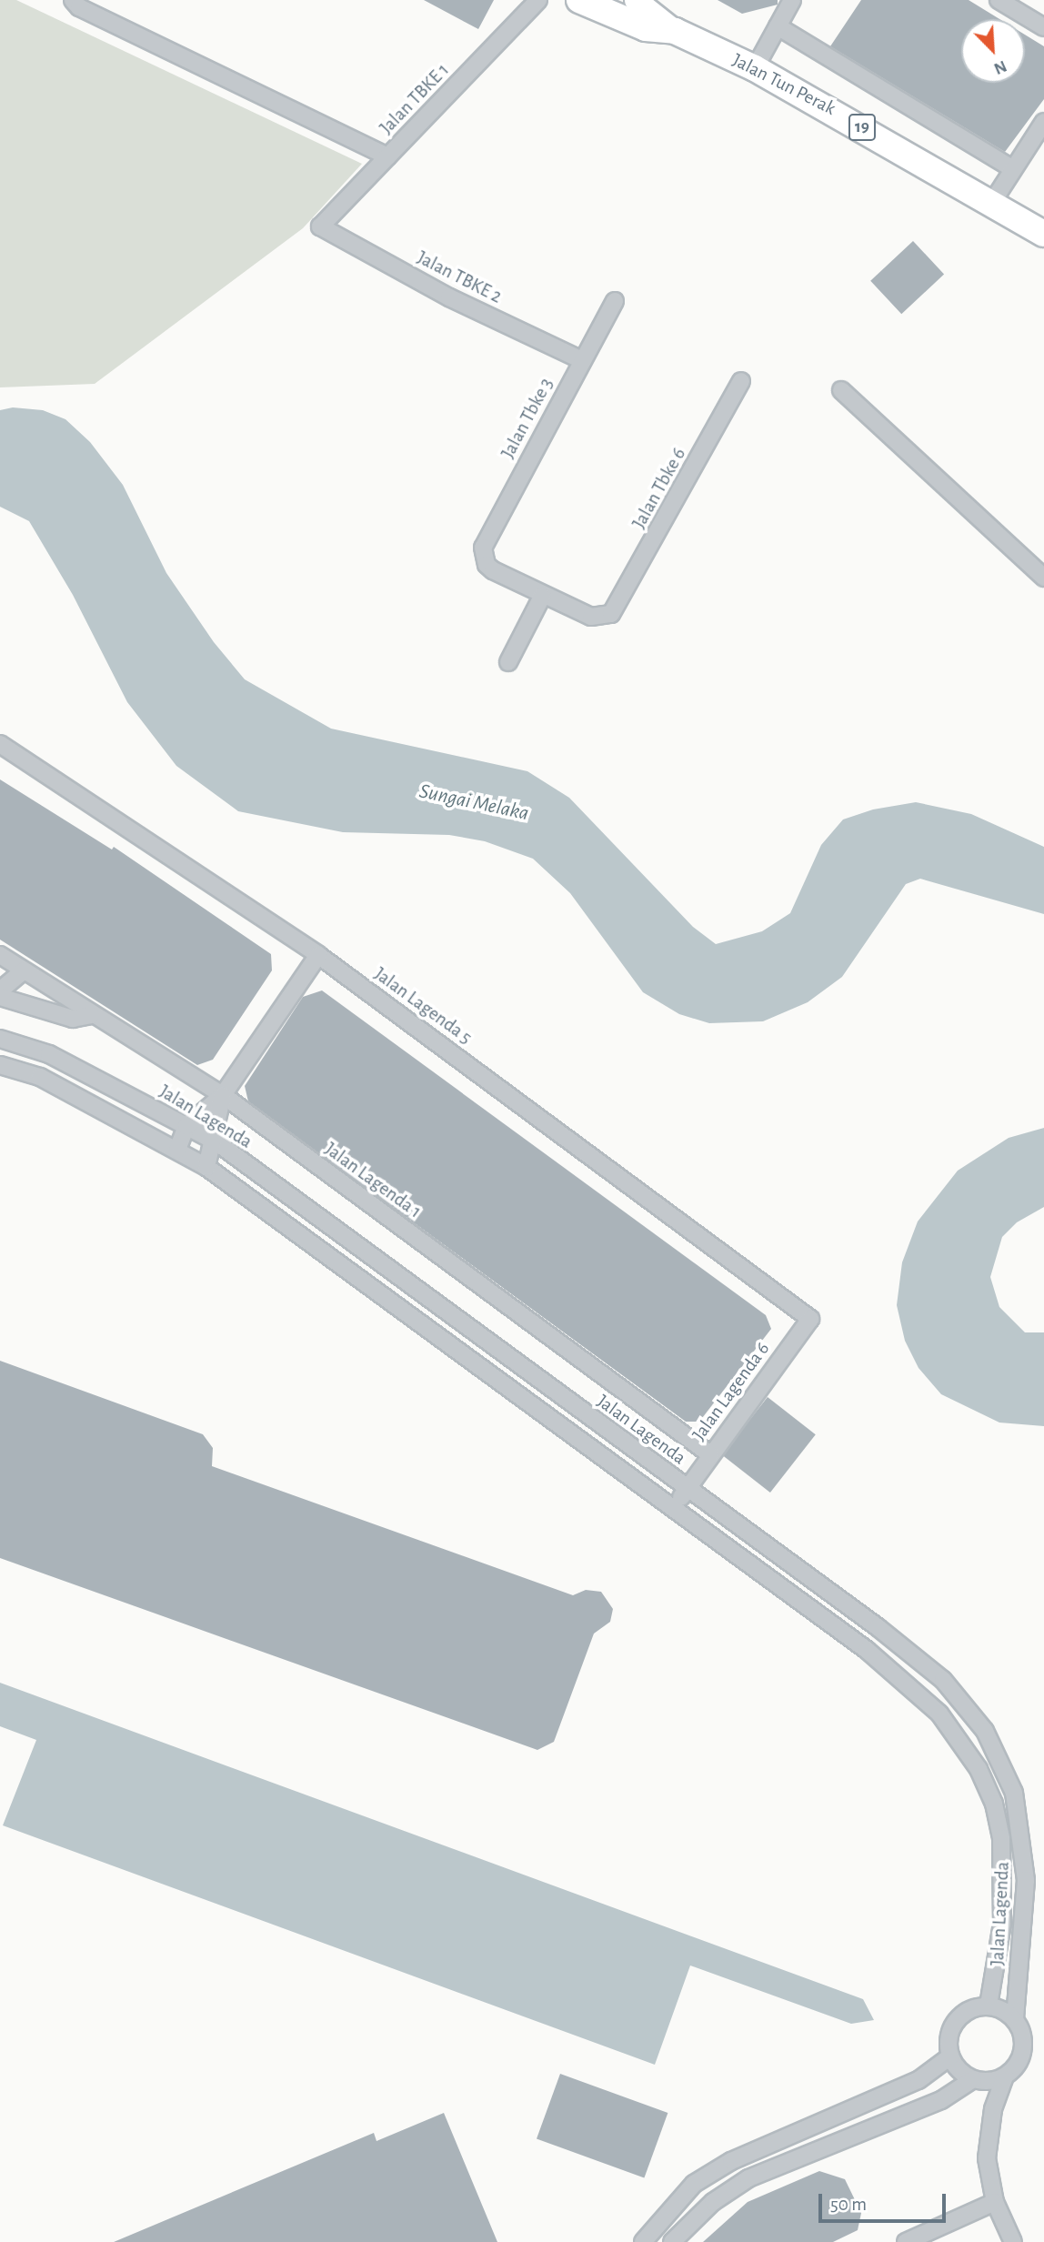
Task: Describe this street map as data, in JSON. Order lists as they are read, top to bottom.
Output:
{
  "streets": {
    "main road": ["Jalan Tun Perak", "19"],
    "street": [
      "Jalan TBKE 1",
      "Jalan TBKE 2",
      "Jalan Tbke 3",
      "Jalan Tbke 6",
      "Jalan Lagenda 5",
      "Jalan Lagenda",
      "Jalan Lagenda 1",
      "Jalan Lagenda 6"
    ]
  },
  "crossings": [
    ["Jalan TBKE 1", "Jalan TBKE 2"],
    ["Jalan TBKE 2", "Jalan Tbke 3"],
    ["Jalan Tbke 3", "Jalan Tbke 6"],
    ["Jalan Lagenda 5", "Jalan Lagenda 6"],
    ["Jalan Lagenda", "Jalan Lagenda 6"],
    ["Jalan Lagenda 1", "Jalan Lagenda 6"]
  ],
  "water": ["Sungai Melaka"],
  "scale_bar": "50 m",
  "north": "bottom right"
}
